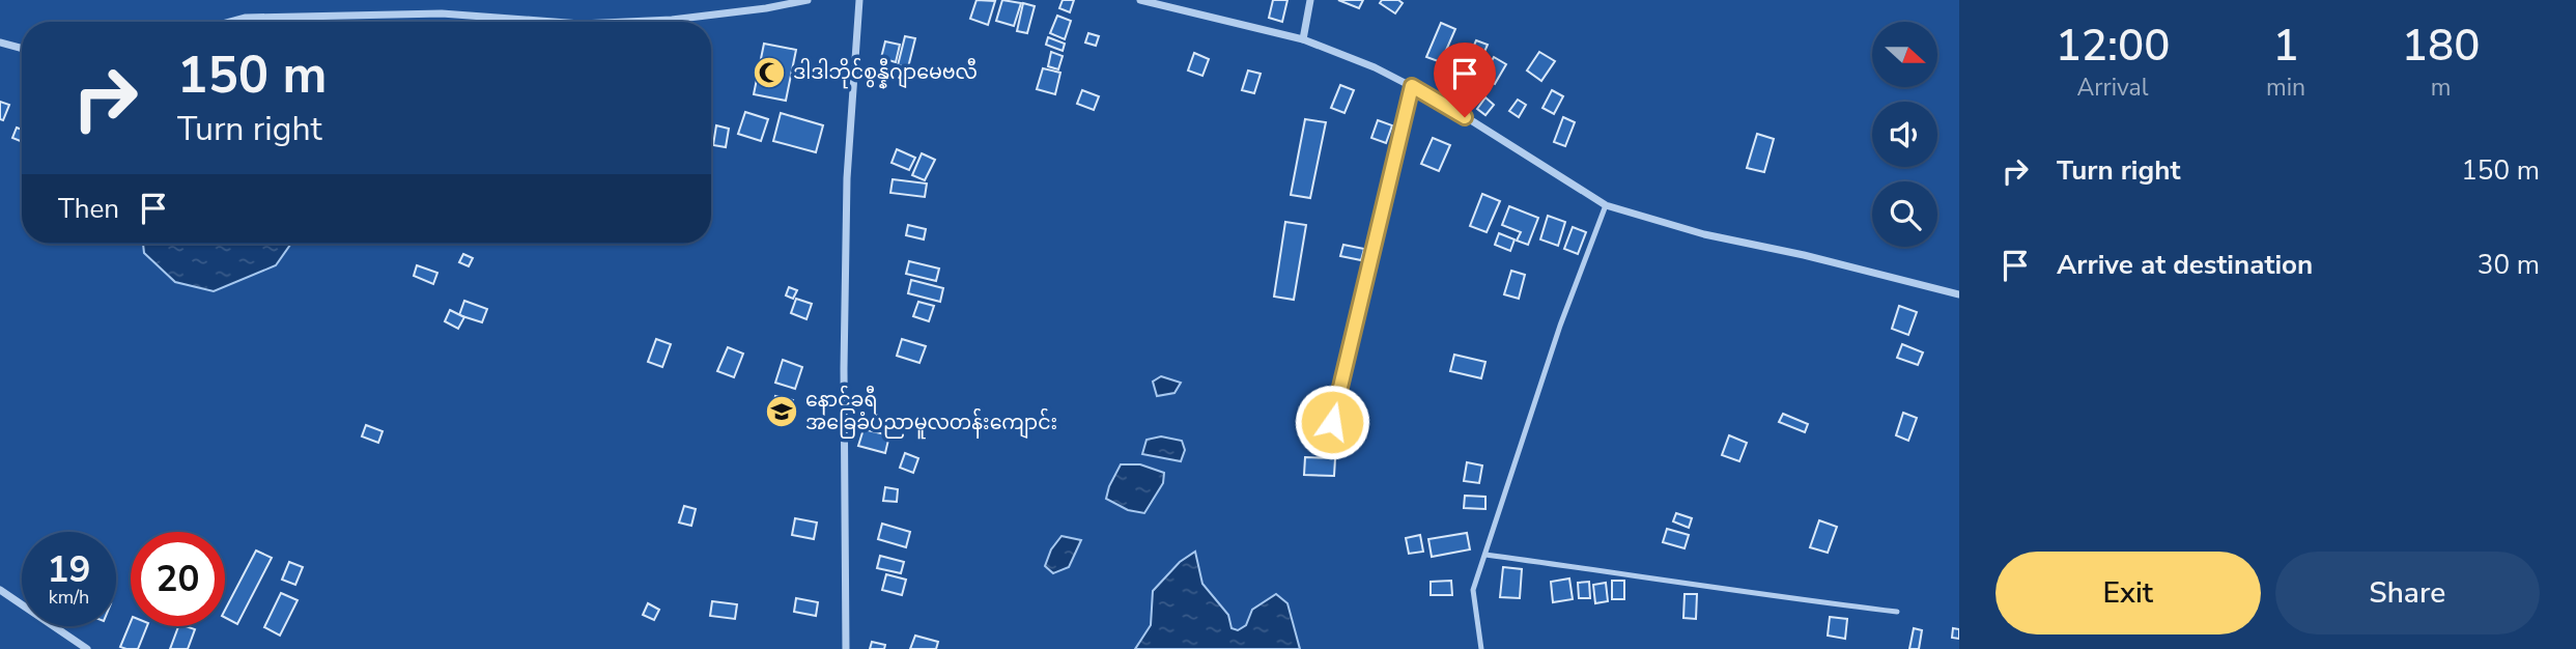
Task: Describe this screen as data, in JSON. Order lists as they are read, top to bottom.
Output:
{
  "places": {
    "mosque": ["ဒါဒါဘိုင်စွန္နီဂျာမေဗလီ"],
    "school or university": ["နောင်ခရီ အခြေခံပညာမူလတန်းကျောင်း"]
  },
  "north": "right",
  "page": {
    "eta": [
      "12:00",
      "Arrival",
      "1",
      "min",
      "180",
      "m"
    ],
    "turn": ["150 m", "Turn right"],
    "list": [
      {
        "name": "Turn right",
        "value": "150 m"
      },
      {
        "name": "Arrive at destination",
        "value": "30 m"
      }
    ],
    "then": "Then",
    "speed": "19 km/h",
    "limit": "20",
    "buttons": ["Exit", "Share"]
  }
}
